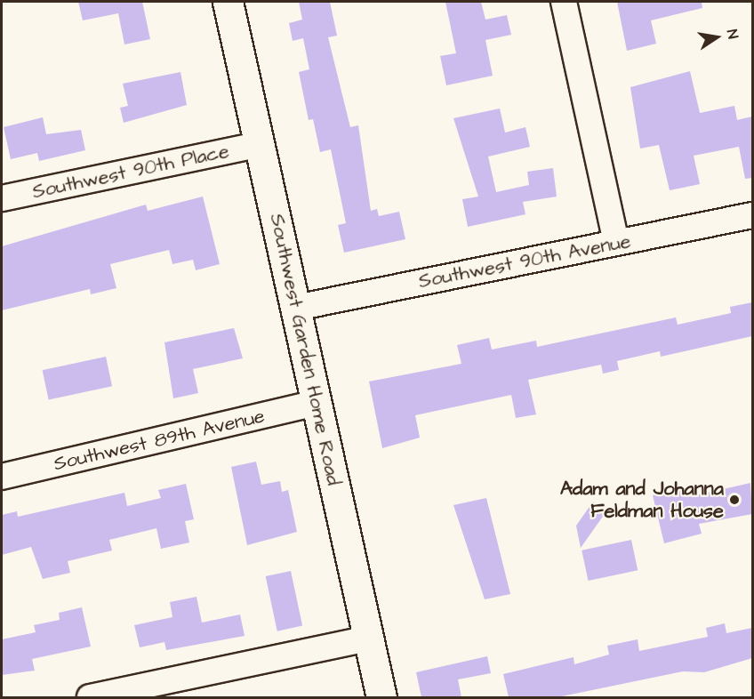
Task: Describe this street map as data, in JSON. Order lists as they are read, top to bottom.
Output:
{
  "streets": {
    "main road": ["Southwest Garden Home Road"],
    "street": ["Southwest 90th Place", "Southwest 90th Avenue", "Southwest 89th Avenue"]
  },
  "crossings": [
    ["Southwest 90th Place", "Southwest Garden Home Road"],
    ["Southwest 90th Avenue", "Southwest Garden Home Road"],
    ["Southwest Garden Home Road", "Southwest 89th Avenue"]
  ],
  "places": ["Adam and Johanna Feldman House"],
  "north": "right"
}
